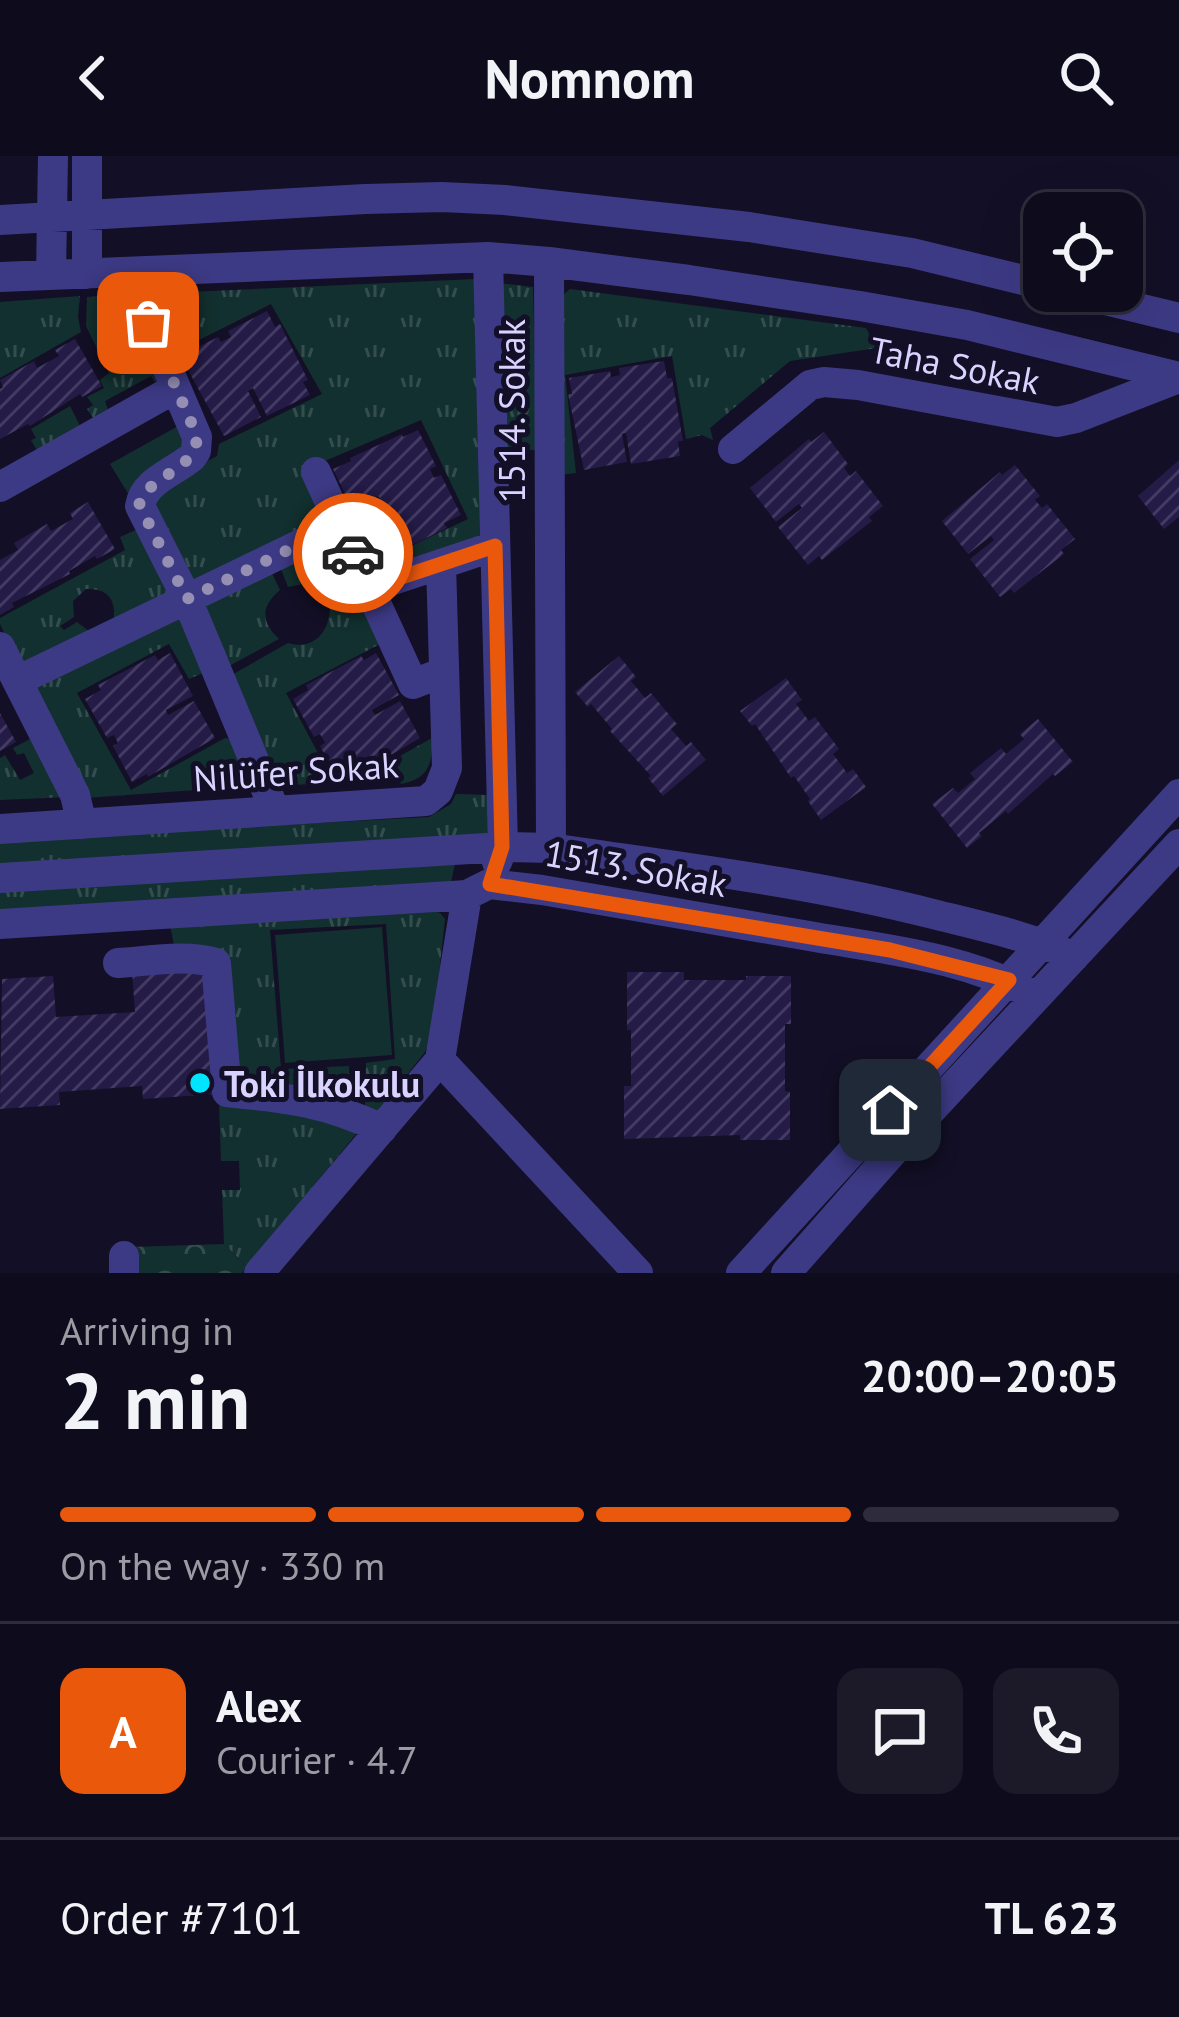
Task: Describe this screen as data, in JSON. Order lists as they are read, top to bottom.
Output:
{
  "streets": {
    "street": [
      "Taha Sokak",
      "1514. Sokak",
      "Nilüfer Sokak",
      "1513. Sokak"
    ]
  },
  "places": ["Toki İlkokulu"],
  "page": {
    "header": "Nomnom",
    "heading": ["2 min", "Arriving in", "20:00–20:05"],
    "panel": [
      "Alex",
      "Courier · 4.7",
      "Order #7101",
      "TL 623"
    ],
    "bar": "On the way · 330 m",
    "round": "A"
  }
}
